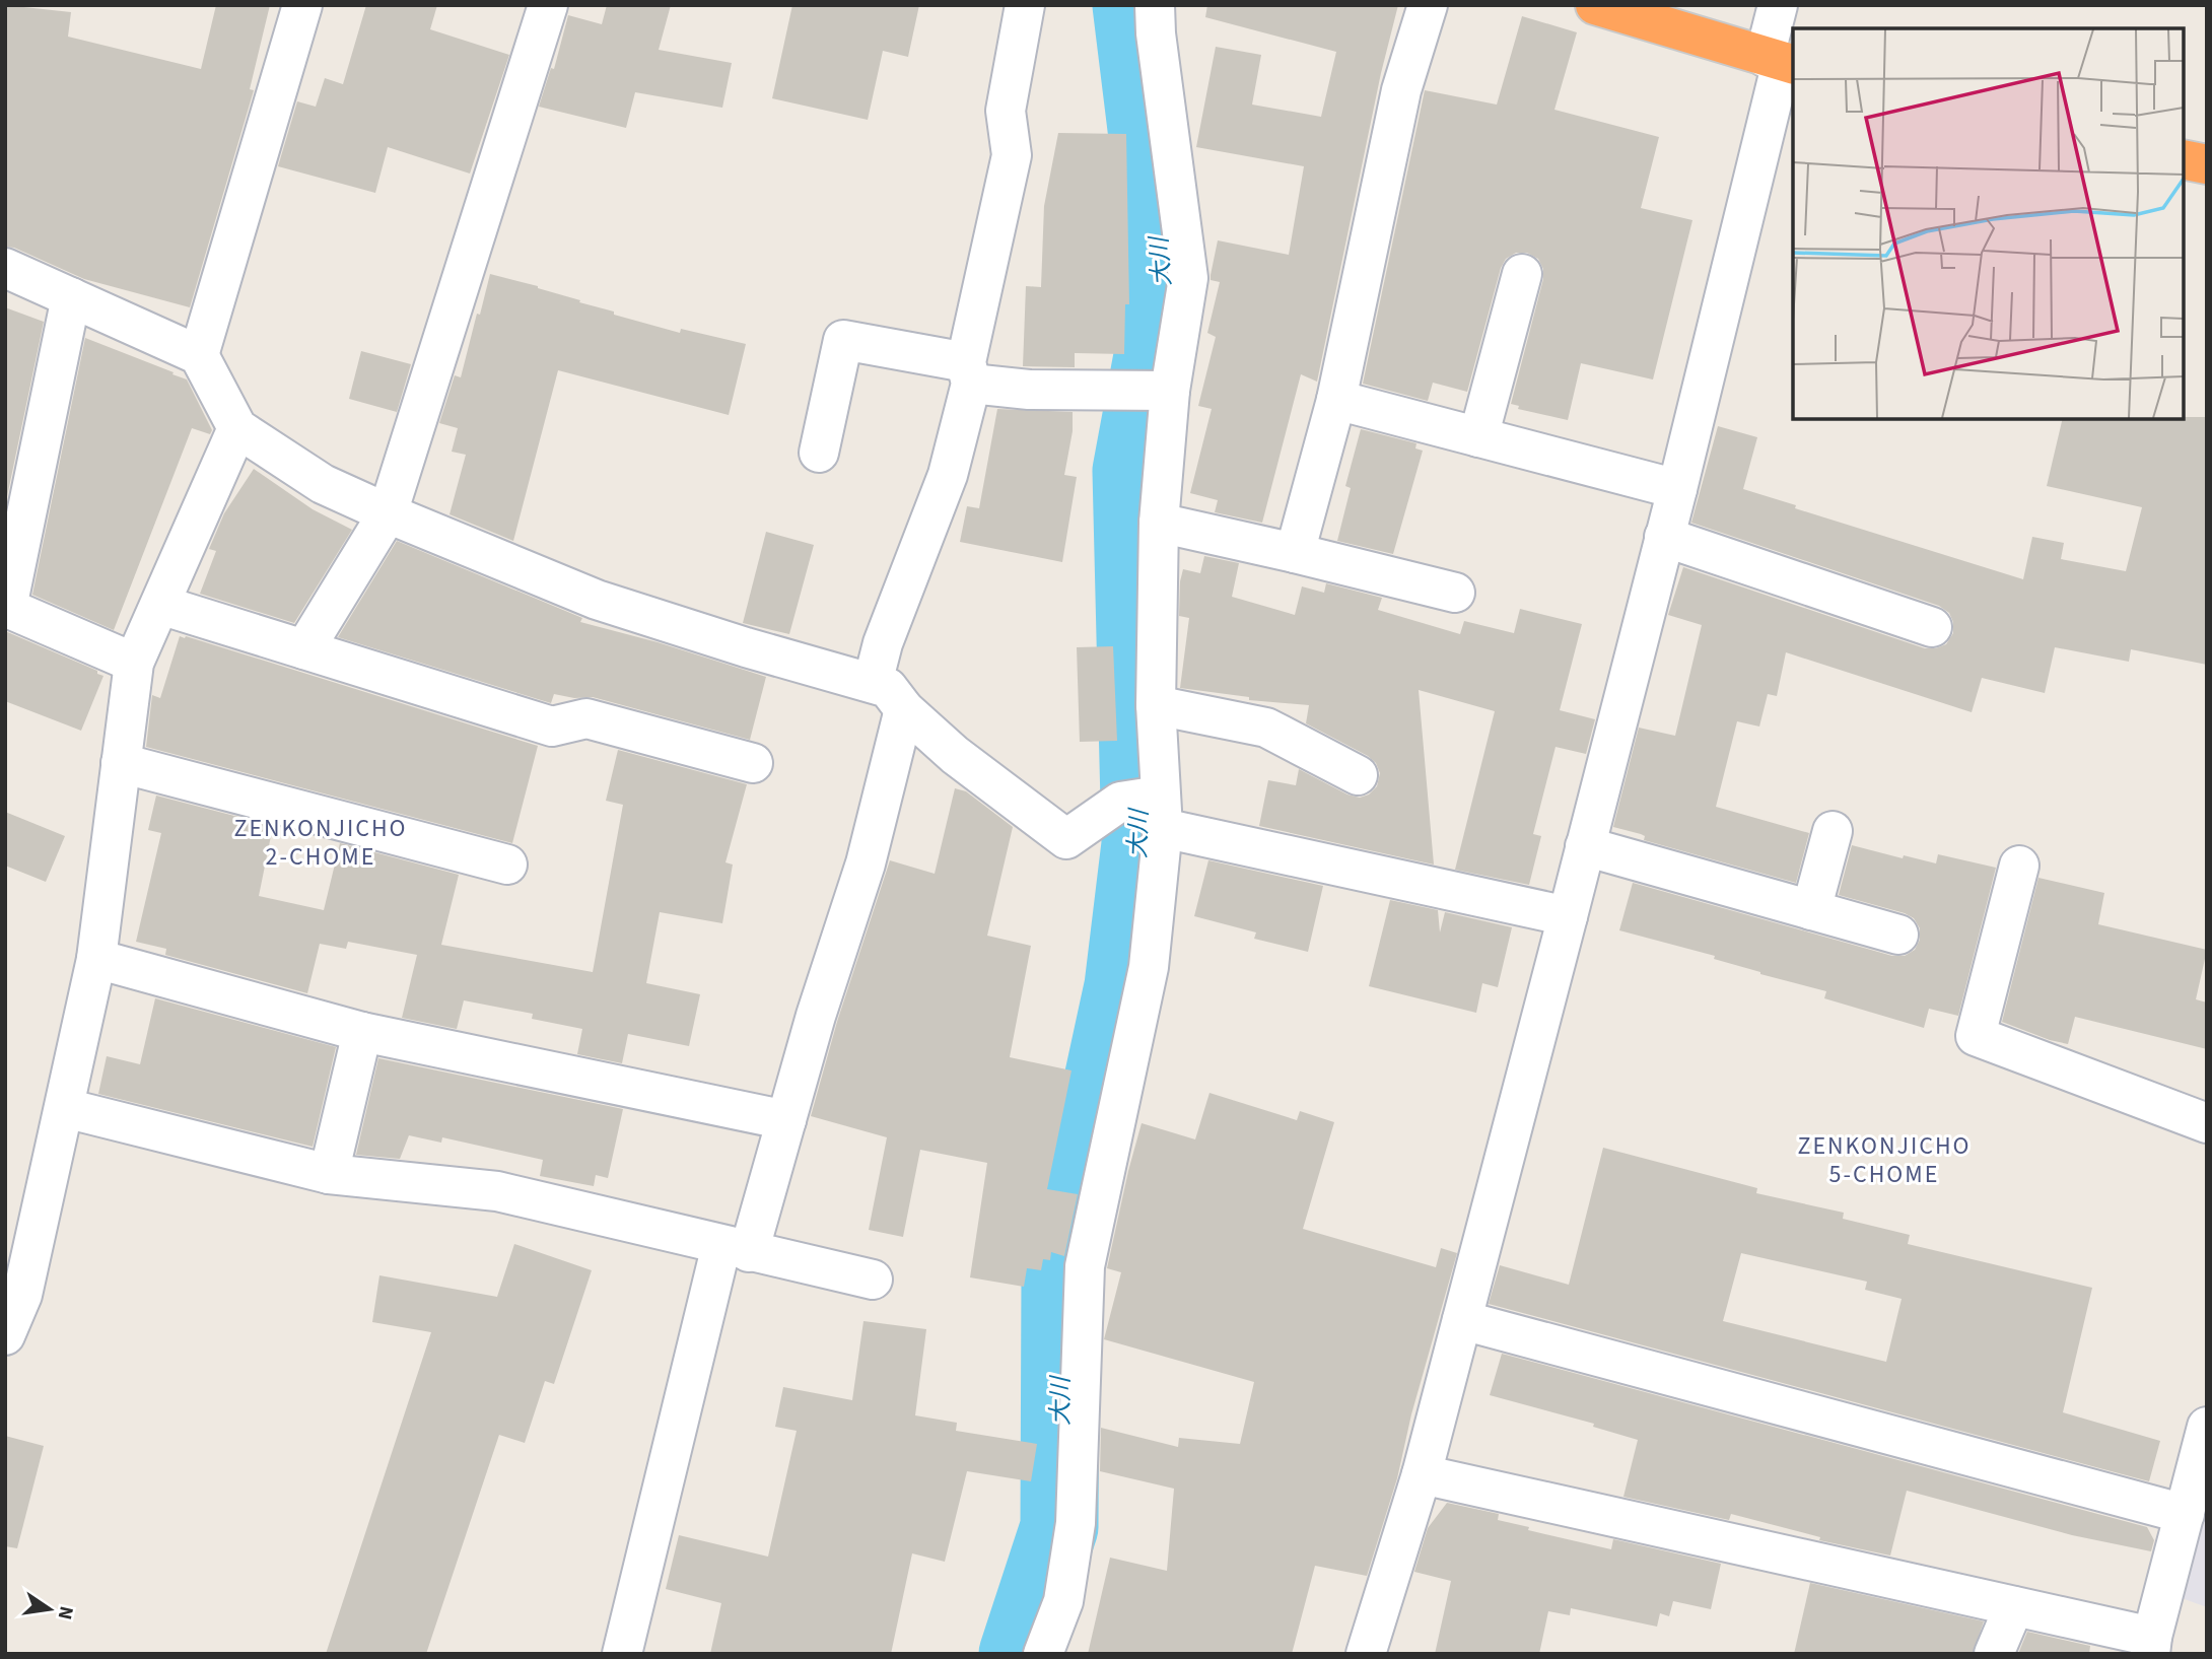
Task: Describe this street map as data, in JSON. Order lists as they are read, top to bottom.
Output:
{
  "districts": ["ZENKONJICHO 2-CHOME", "ZENKONJICHO 5-CHOME"],
  "water": ["大川"],
  "north": "right"
}
